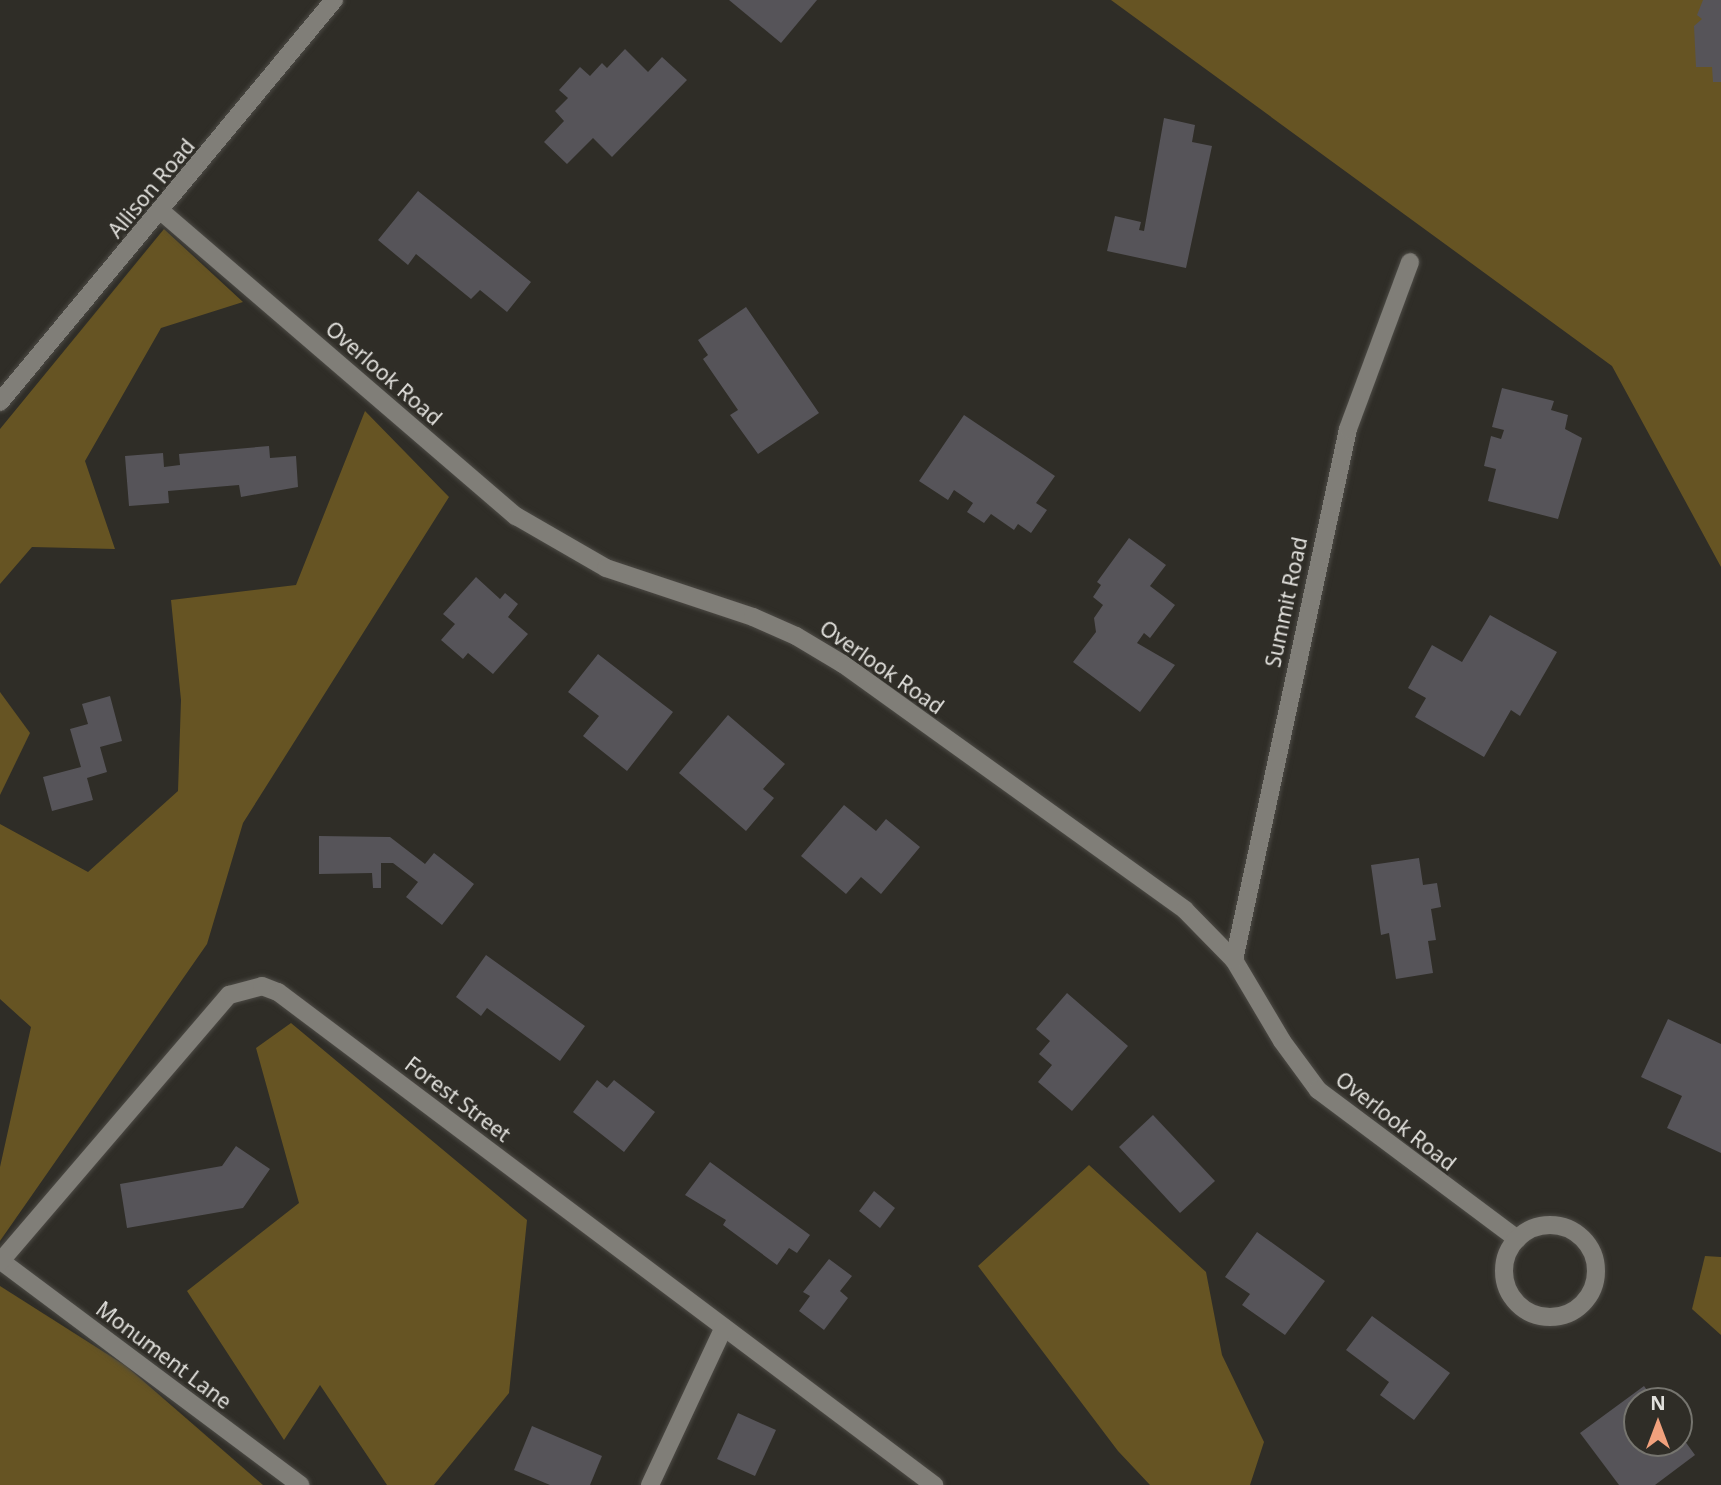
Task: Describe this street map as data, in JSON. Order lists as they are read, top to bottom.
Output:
{
  "streets": {
    "street": [
      "Allison Road",
      "Overlook Road",
      "Summit Road",
      "Forest Street",
      "Monument Lane"
    ]
  },
  "crossings": [
    ["Allison Road", "Overlook Road"],
    ["Overlook Road", "Summit Road"],
    ["Forest Street", "Monument Lane"]
  ],
  "north": "top"
}
